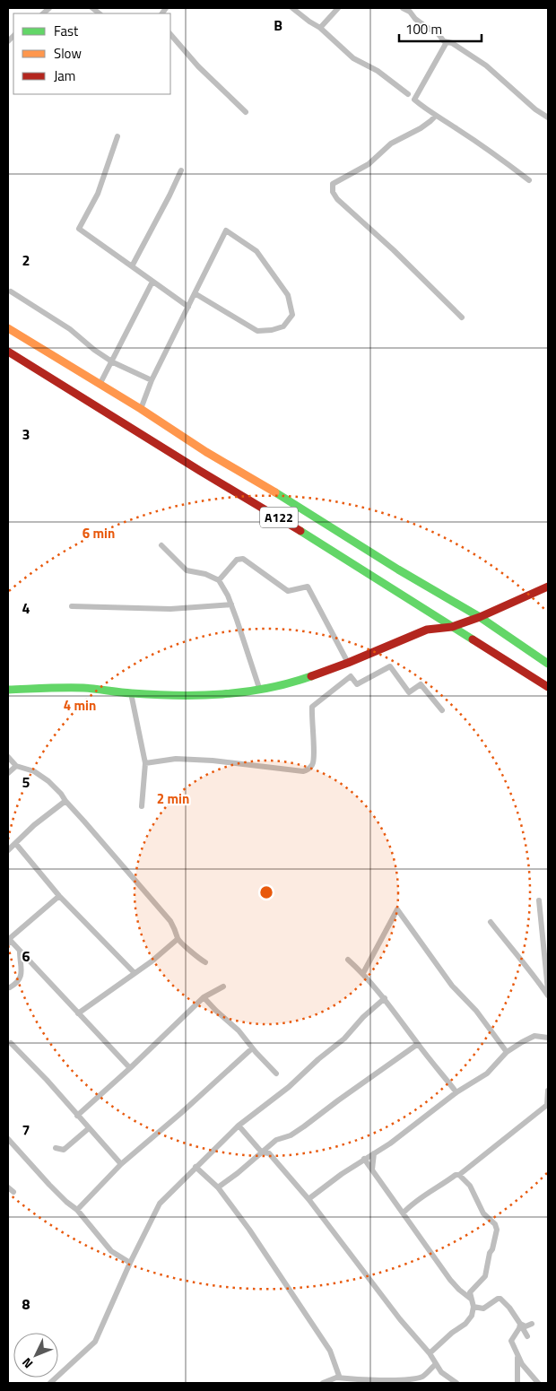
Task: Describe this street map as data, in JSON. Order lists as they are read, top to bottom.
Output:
{
  "streets": {
    "main road": ["A122"]
  },
  "legend": ["Fast", "Slow", "Jam"],
  "scale_bar": "100 m",
  "north": "bottom left",
  "grid": {
    "columns": ["B"],
    "rows": [
      "2",
      "3",
      "4",
      "5",
      "6",
      "7",
      "8"
    ]
  },
  "rings": ["6 min", "4 min", "2 min"]
}
